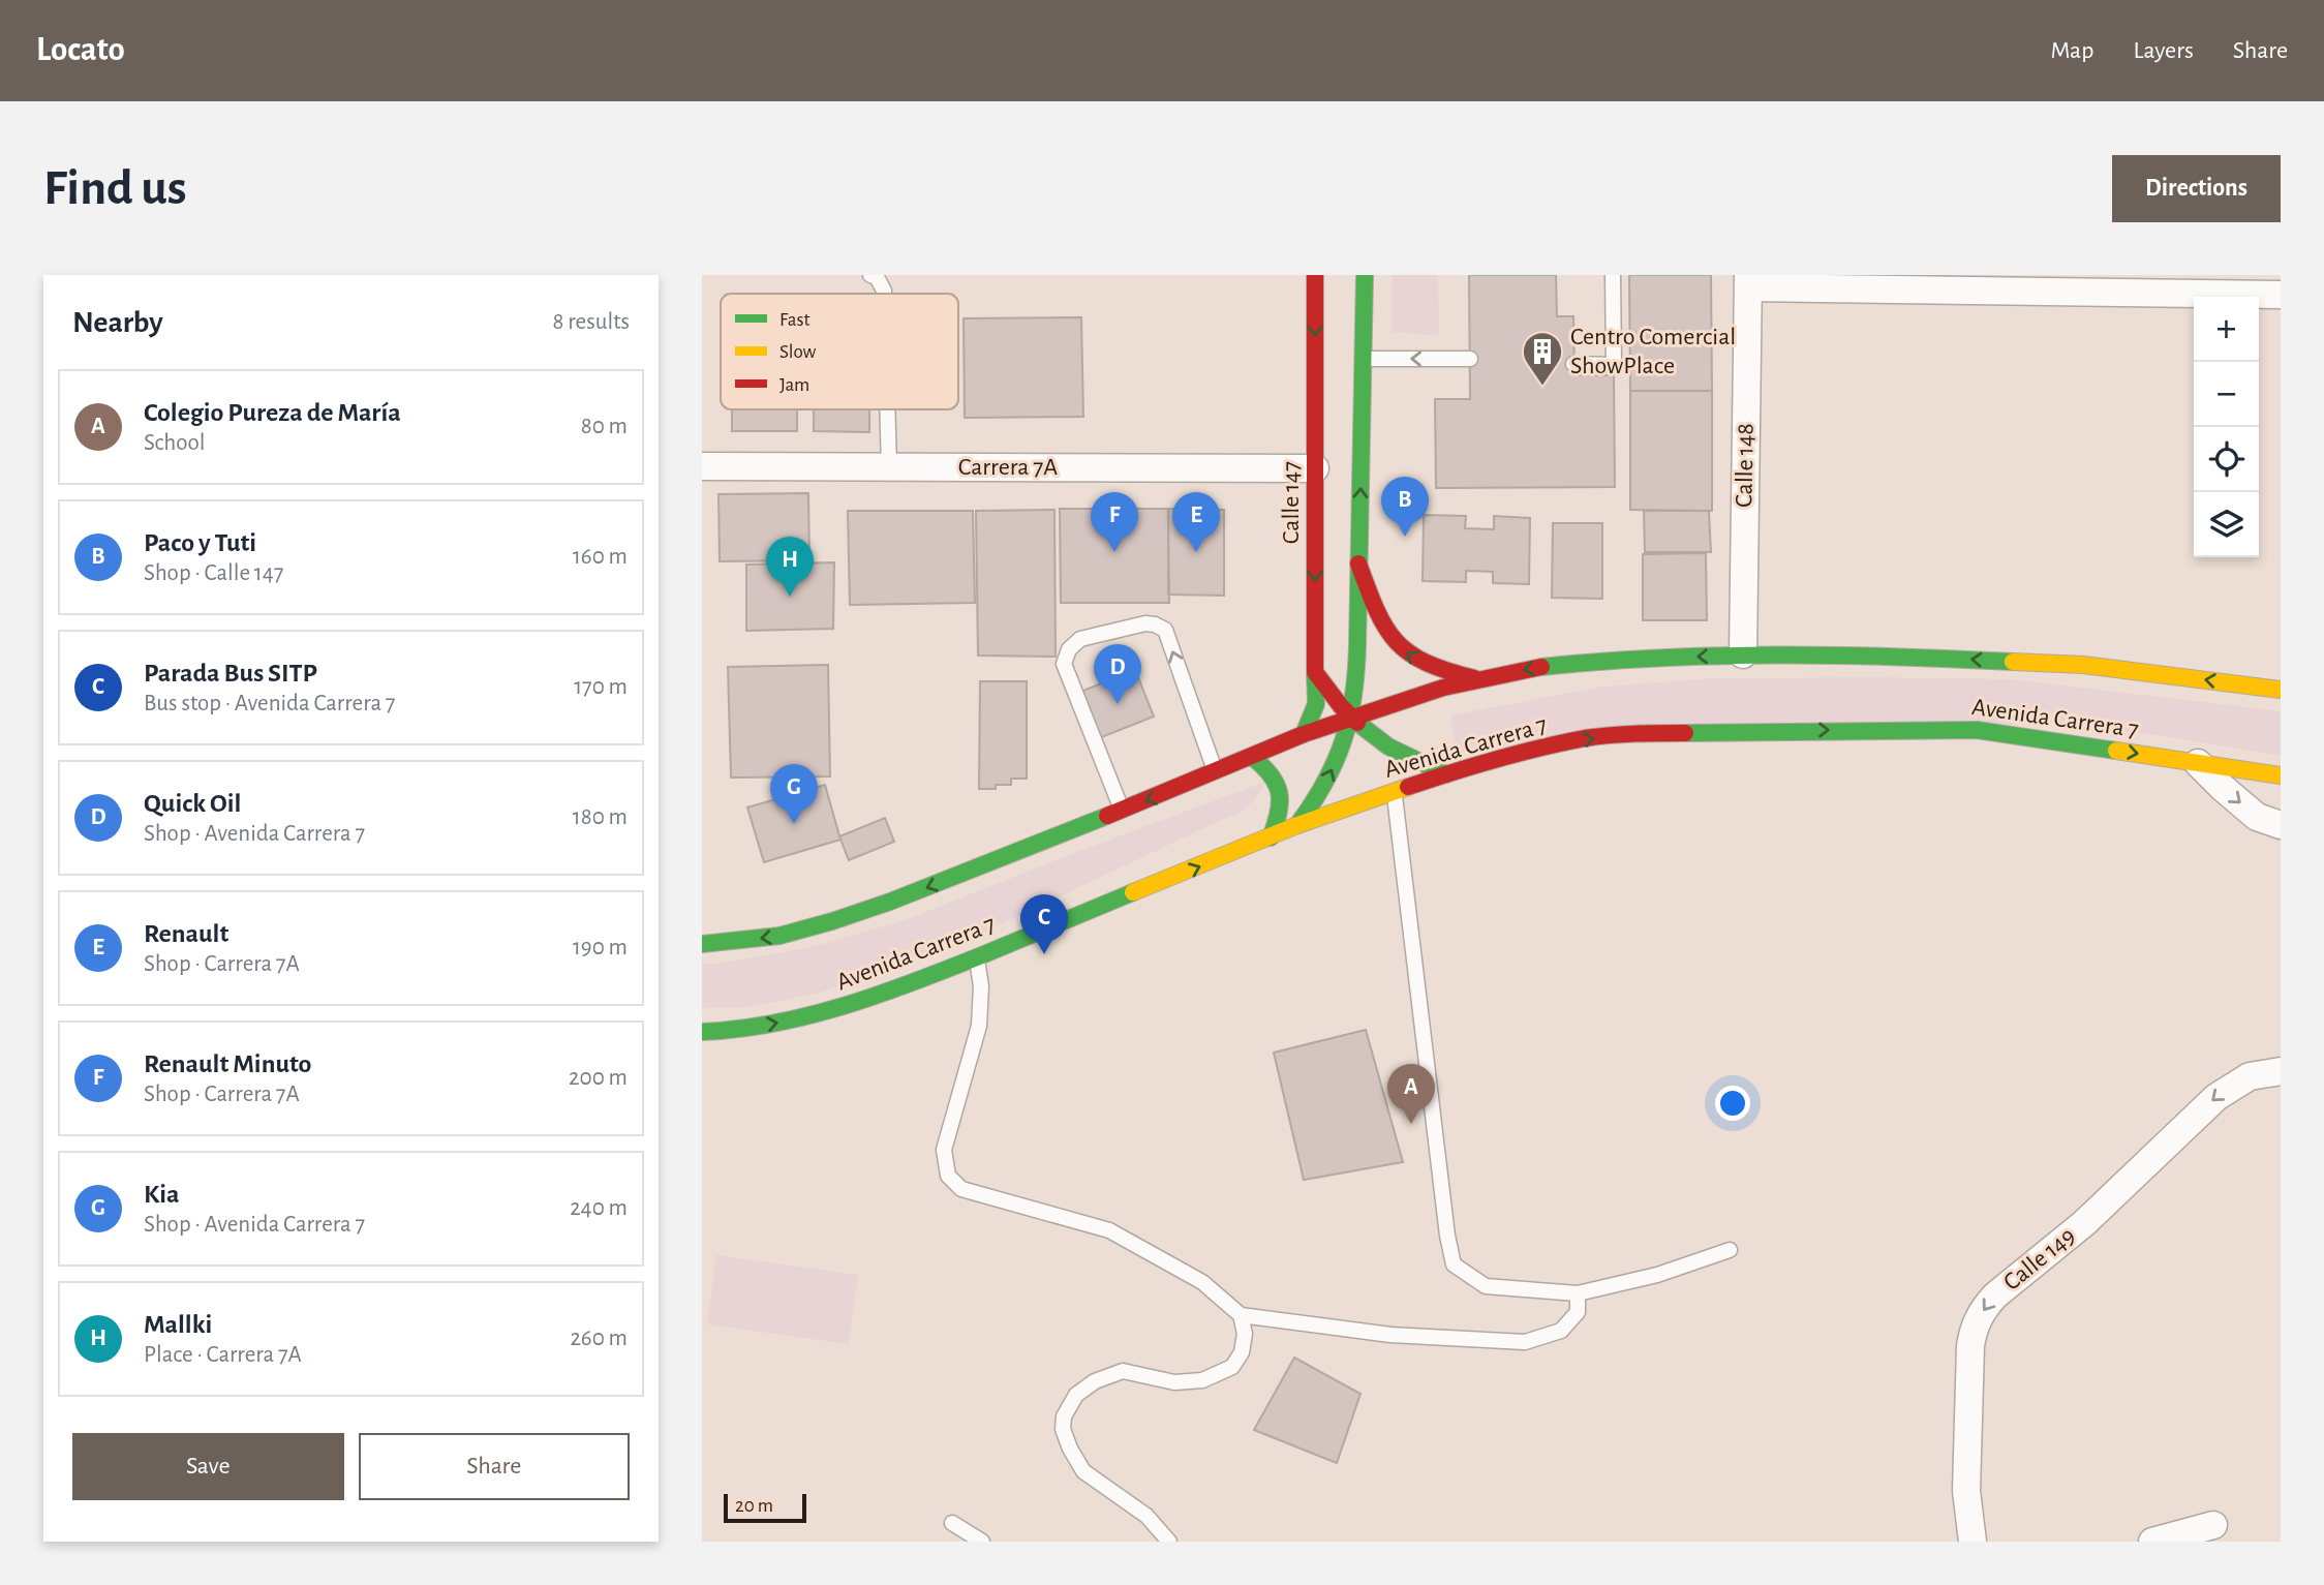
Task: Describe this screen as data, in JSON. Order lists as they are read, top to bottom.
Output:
{
  "streets": {
    "main road": ["Calle 147", "Avenida Carrera 7"],
    "street": ["Calle 148", "Carrera 7A", "Calle 149"]
  },
  "crossings": [
    ["Calle 148", "Avenida Carrera 7"],
    ["Carrera 7A", "Calle 147"],
    ["Calle 147", "Avenida Carrera 7"]
  ],
  "one_way": ["Calle 149"],
  "places": {
    "building": ["Centro Comercial ShowPlace"]
  },
  "legend": ["Fast", "Slow", "Jam"],
  "scale_bar": "20 m",
  "page": {
    "header": "Locato",
    "nav": ["Map", "Layers", "Share"],
    "buttons": [
      "Directions",
      ["Save", "Share"]
    ],
    "title": "Find us",
    "heading": ["Nearby", "8 results"],
    "map_buttons": ["+", "−"],
    "list": [
      {
        "mark": "A",
        "name": "Colegio Pureza de María",
        "note": "School",
        "value": "80 m"
      },
      {
        "mark": "B",
        "name": "Paco y Tuti",
        "note": "Shop · Calle 147",
        "value": "160 m"
      },
      {
        "mark": "C",
        "name": "Parada Bus SITP",
        "note": "Bus stop · Avenida Carrera 7",
        "value": "170 m"
      },
      {
        "mark": "D",
        "name": "Quick Oil",
        "note": "Shop · Avenida Carrera 7",
        "value": "180 m"
      },
      {
        "mark": "E",
        "name": "Renault",
        "note": "Shop · Carrera 7A",
        "value": "190 m"
      },
      {
        "mark": "F",
        "name": "Renault Minuto",
        "note": "Shop · Carrera 7A",
        "value": "200 m"
      },
      {
        "mark": "G",
        "name": "Kia",
        "note": "Shop · Avenida Carrera 7",
        "value": "240 m"
      },
      {
        "mark": "H",
        "name": "Mallki",
        "note": "Place · Carrera 7A",
        "value": "260 m"
      }
    ],
    "pins": [
      "B",
      "E",
      "F",
      "H",
      "D",
      "G",
      "C",
      "A"
    ],
    "scale": "20 m"
  }
}
